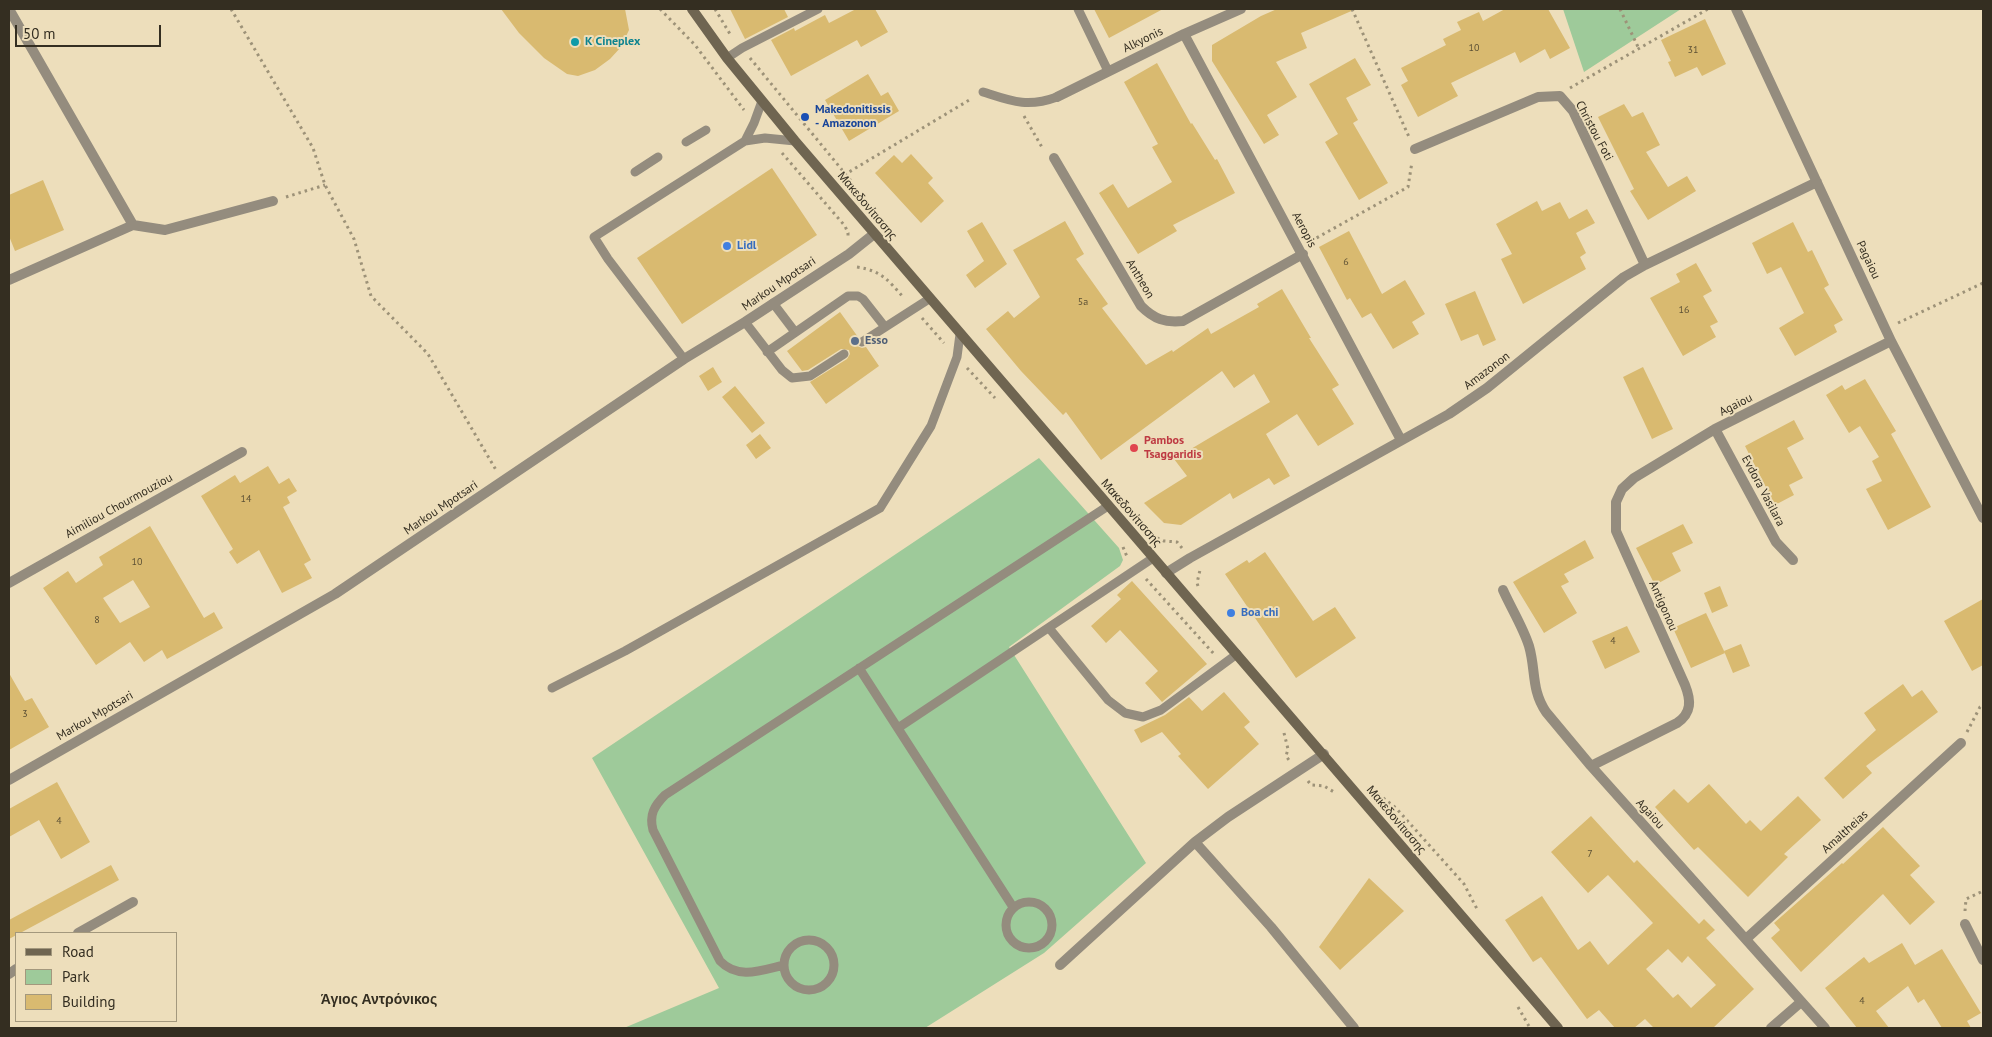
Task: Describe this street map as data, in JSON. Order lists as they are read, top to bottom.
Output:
{
  "streets": {
    "main road": ["Μακεδονίτισσης"],
    "street": [
      "Alkyonis",
      "Christou Foti",
      "Aeropis",
      "Pagaiou",
      "Antheon",
      "Markou Mpotsari",
      "Amazonon",
      "Agaiou",
      "Evdora Vasilara",
      "Aimiliou Chourmouziou",
      "Antigonou",
      "Amaltheias"
    ]
  },
  "crossings": [
    ["Alkyonis", "Aeropis"],
    ["Christou Foti", "Amazonon"],
    ["Μακεδονίτισσης", "Markou Mpotsari"],
    ["Μακεδονίτισσης", "Amazonon"],
    ["Aeropis", "Antheon"],
    ["Aeropis", "Amazonon"],
    ["Pagaiou", "Amazonon"],
    ["Pagaiou", "Agaiou"],
    ["Agaiou", "Evdora Vasilara"],
    ["Agaiou", "Antigonou"],
    ["Agaiou", "Amaltheias"]
  ],
  "districts": ["Άγιος Αντρόνικος"],
  "places": [
    "K Cineplex",
    "Makedonitissis - Amazonon",
    "Lidl",
    "Esso",
    "Pambos Tsaggaridis",
    "Boa chi"
  ],
  "house_numbers": [
    "10",
    "31",
    "6",
    "5a",
    "16",
    "14",
    "10",
    "8",
    "4",
    "3",
    "4",
    "7",
    "4"
  ],
  "legend": ["Road", "Park", "Building"],
  "scale_bar": "50 m"
}
